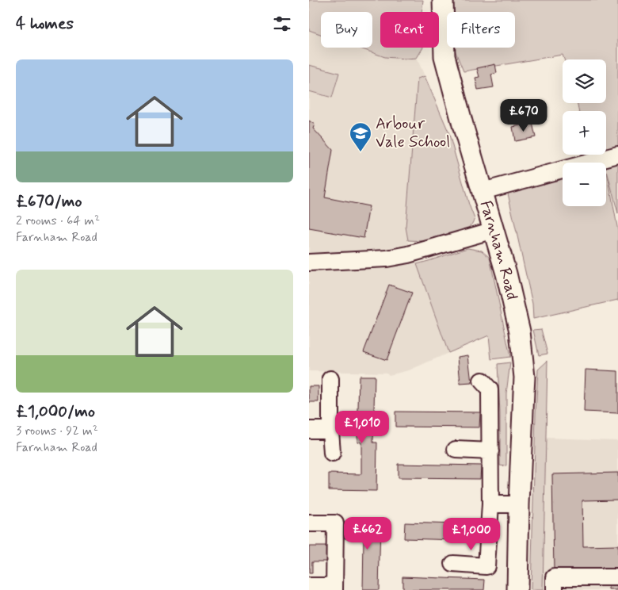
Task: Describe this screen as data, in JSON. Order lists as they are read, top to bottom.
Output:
{
  "streets": {
    "main road": ["Farnham Road"]
  },
  "places": {
    "school or university": ["Arbour Vale School"]
  },
  "page": {
    "heading": "4 homes",
    "chip": ["Buy", "Rent", "Filters"],
    "list": [
      {
        "name": "£670/mo",
        "note": "2 rooms · 64 m² · Farnham Road"
      },
      {
        "name": "£1,000/mo",
        "note": "3 rooms · 92 m² · Farnham Road"
      }
    ],
    "map_buttons": ["+", "−"],
    "price": [
      "£670",
      "£1,010",
      "£662",
      "£1,000"
    ]
  }
}
